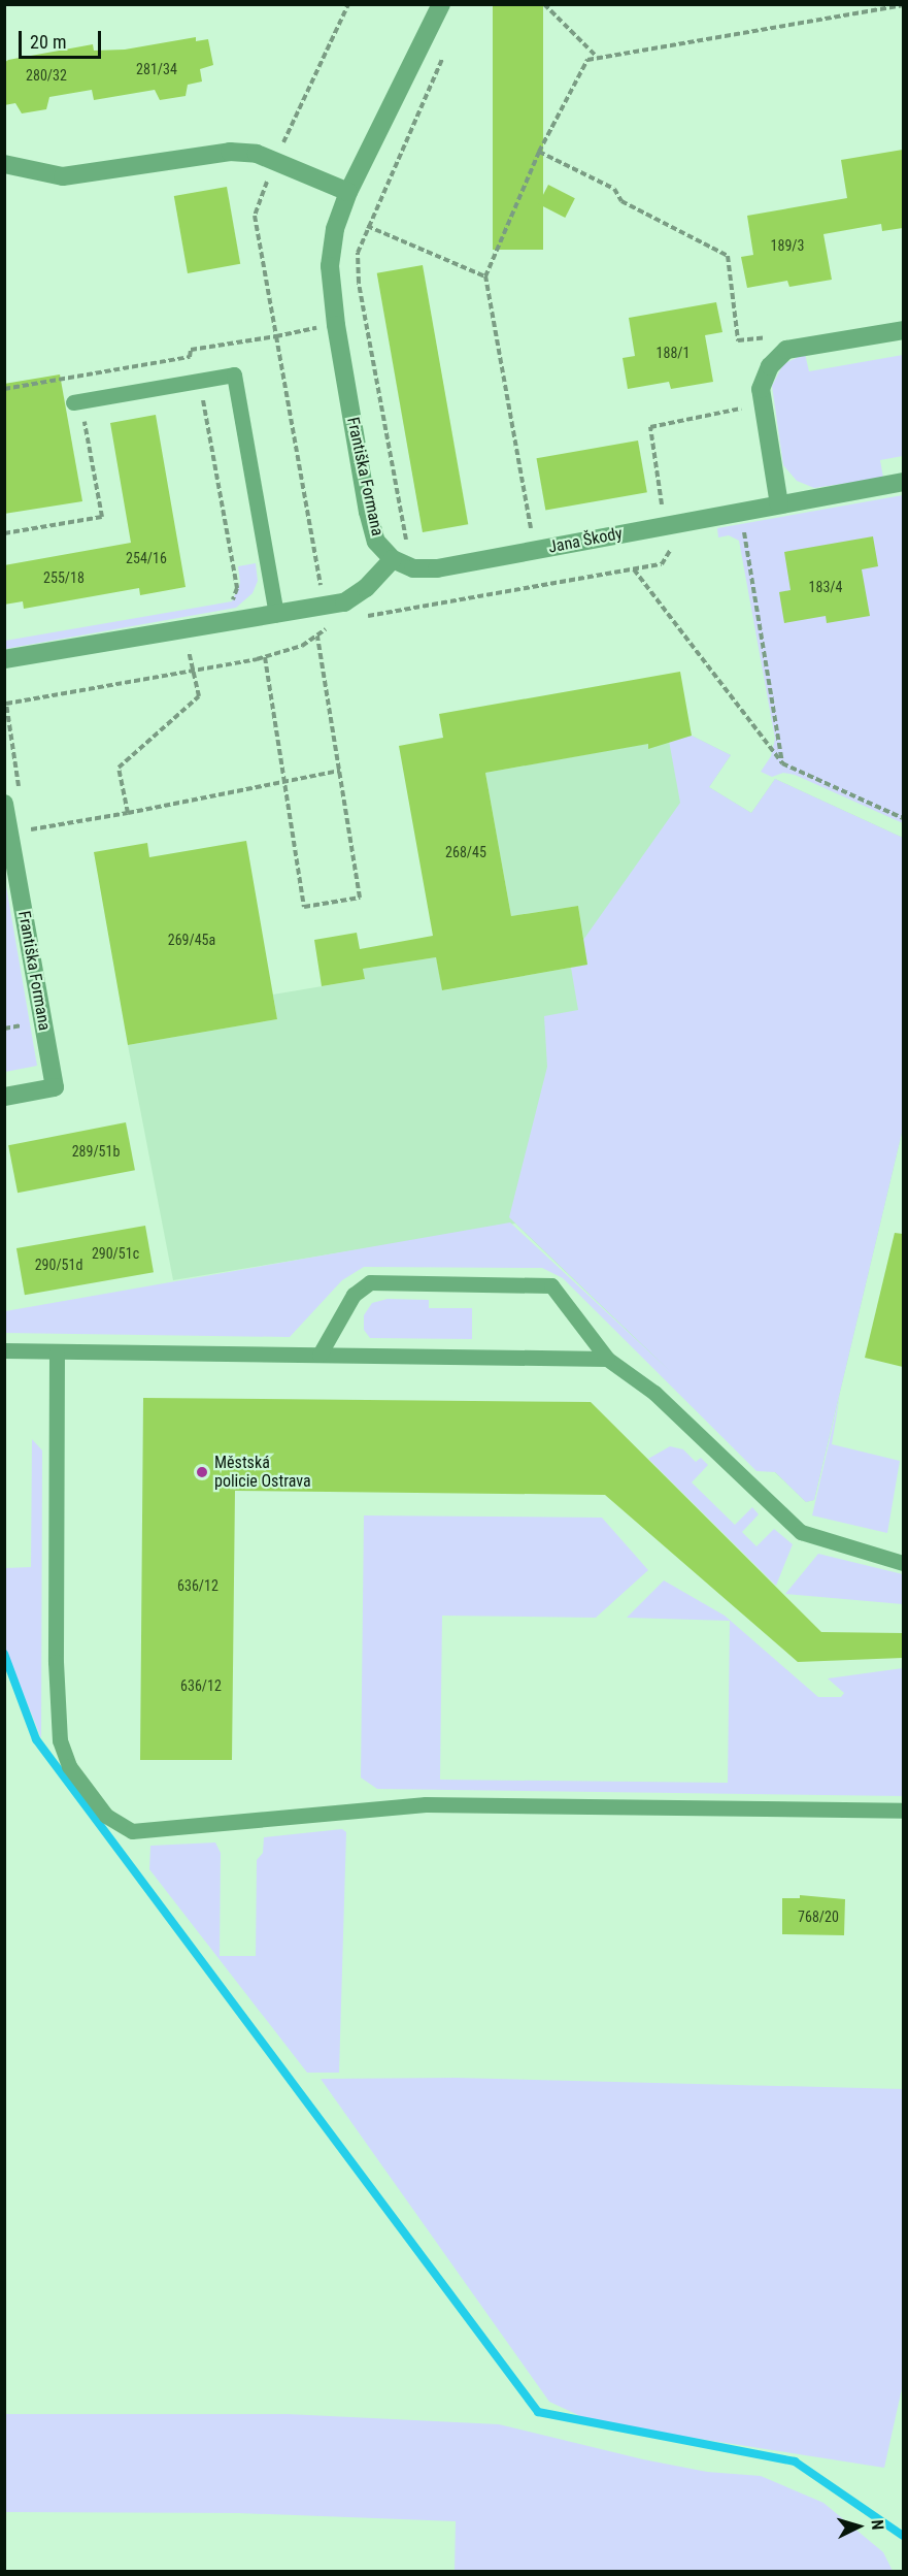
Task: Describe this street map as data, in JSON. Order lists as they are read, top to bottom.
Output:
{
  "streets": {
    "street": ["Františka Formana", "Jana Škody"]
  },
  "crossings": [
    ["Františka Formana", "Jana Škody"]
  ],
  "places": ["Městská policie Ostrava"],
  "house_numbers": [
    "281/34",
    "280/32",
    "189/3",
    "188/1",
    "254/16",
    "255/18",
    "183/4",
    "268/45",
    "269/45a",
    "289/51b",
    "290/51c",
    "290/51d",
    "636/12",
    "636/12",
    "768/20"
  ],
  "scale_bar": "20 m",
  "north": "right"
}
